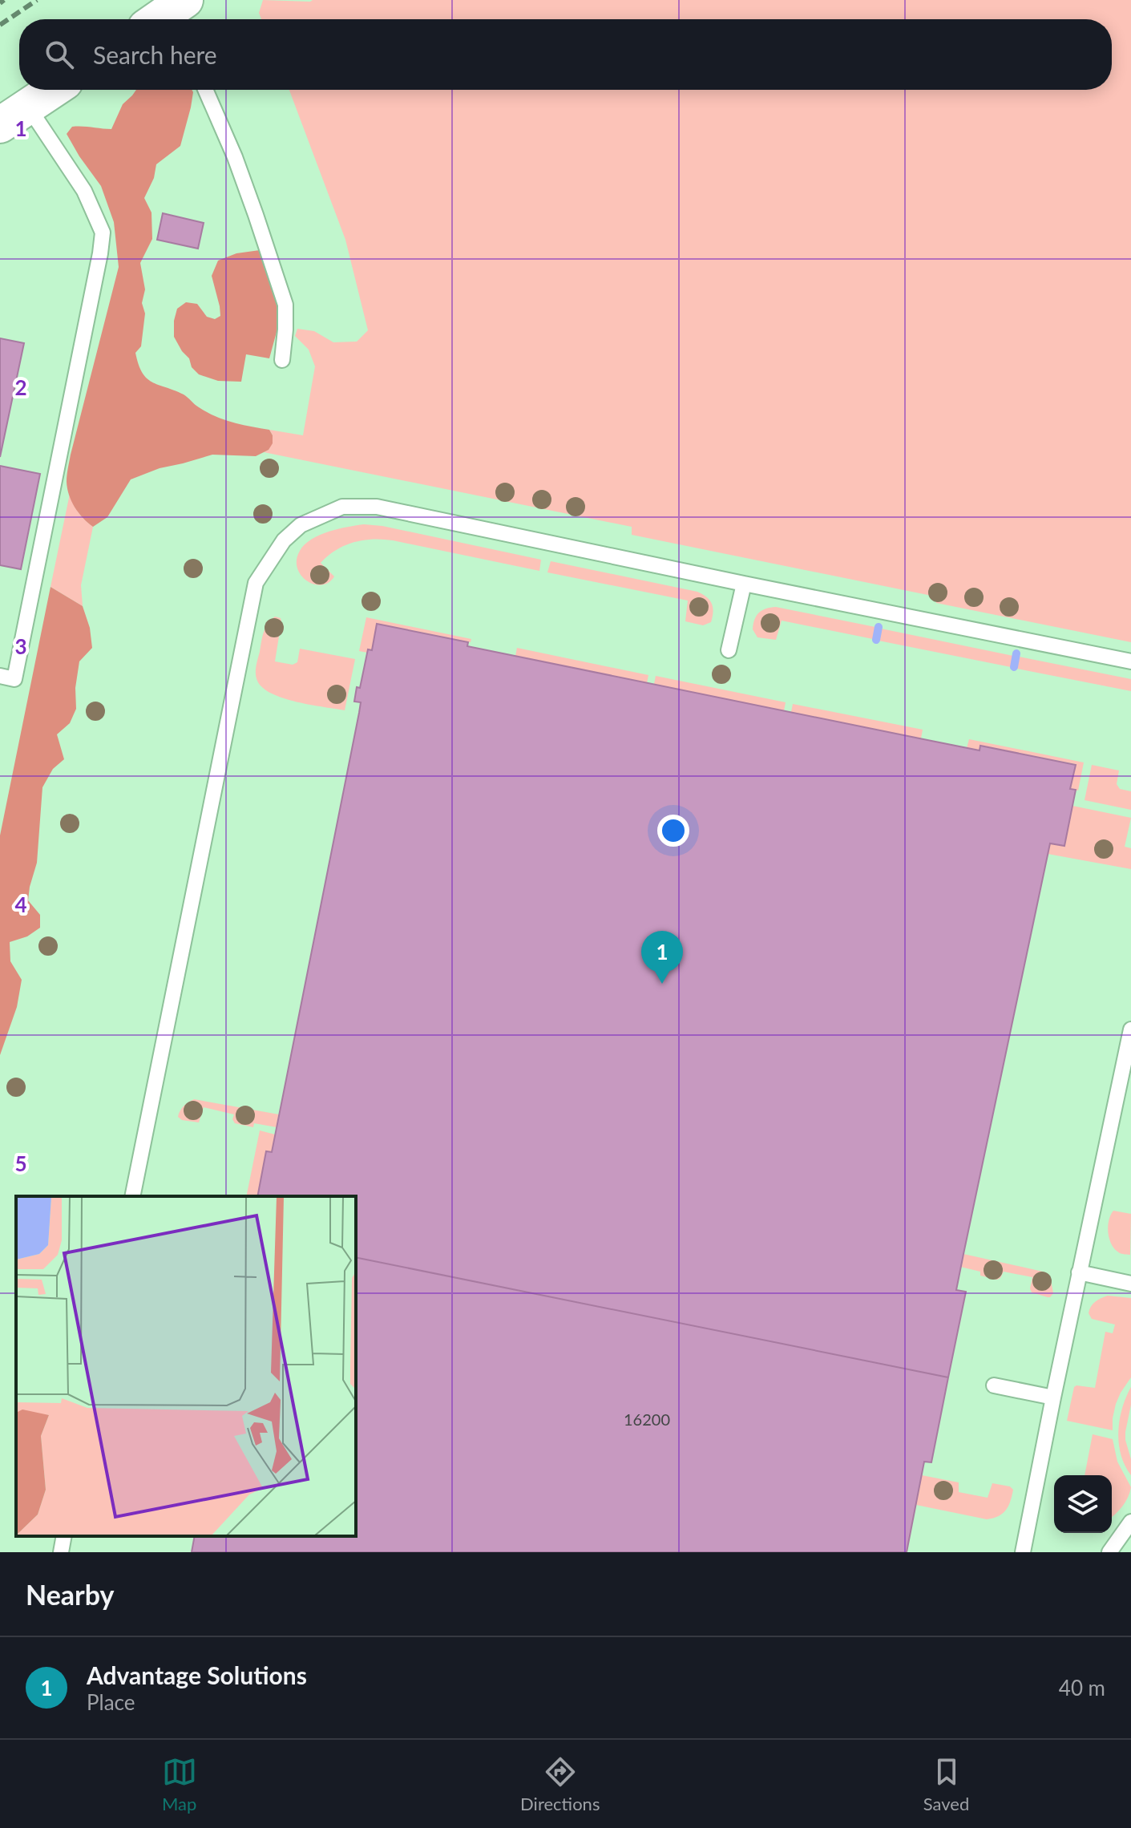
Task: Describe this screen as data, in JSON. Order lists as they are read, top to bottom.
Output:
{
  "house_numbers": ["16200"],
  "page": {
    "search": "Search here",
    "pins": "1",
    "heading": "Nearby",
    "list": [
      {
        "mark": "1",
        "name": "Advantage Solutions",
        "note": "Place",
        "value": "40 m"
      }
    ],
    "nav": ["Map", "Directions", "Saved"]
  },
  "grid": {
    "rows": [
      "1",
      "2",
      "3",
      "4",
      "5"
    ]
  }
}
